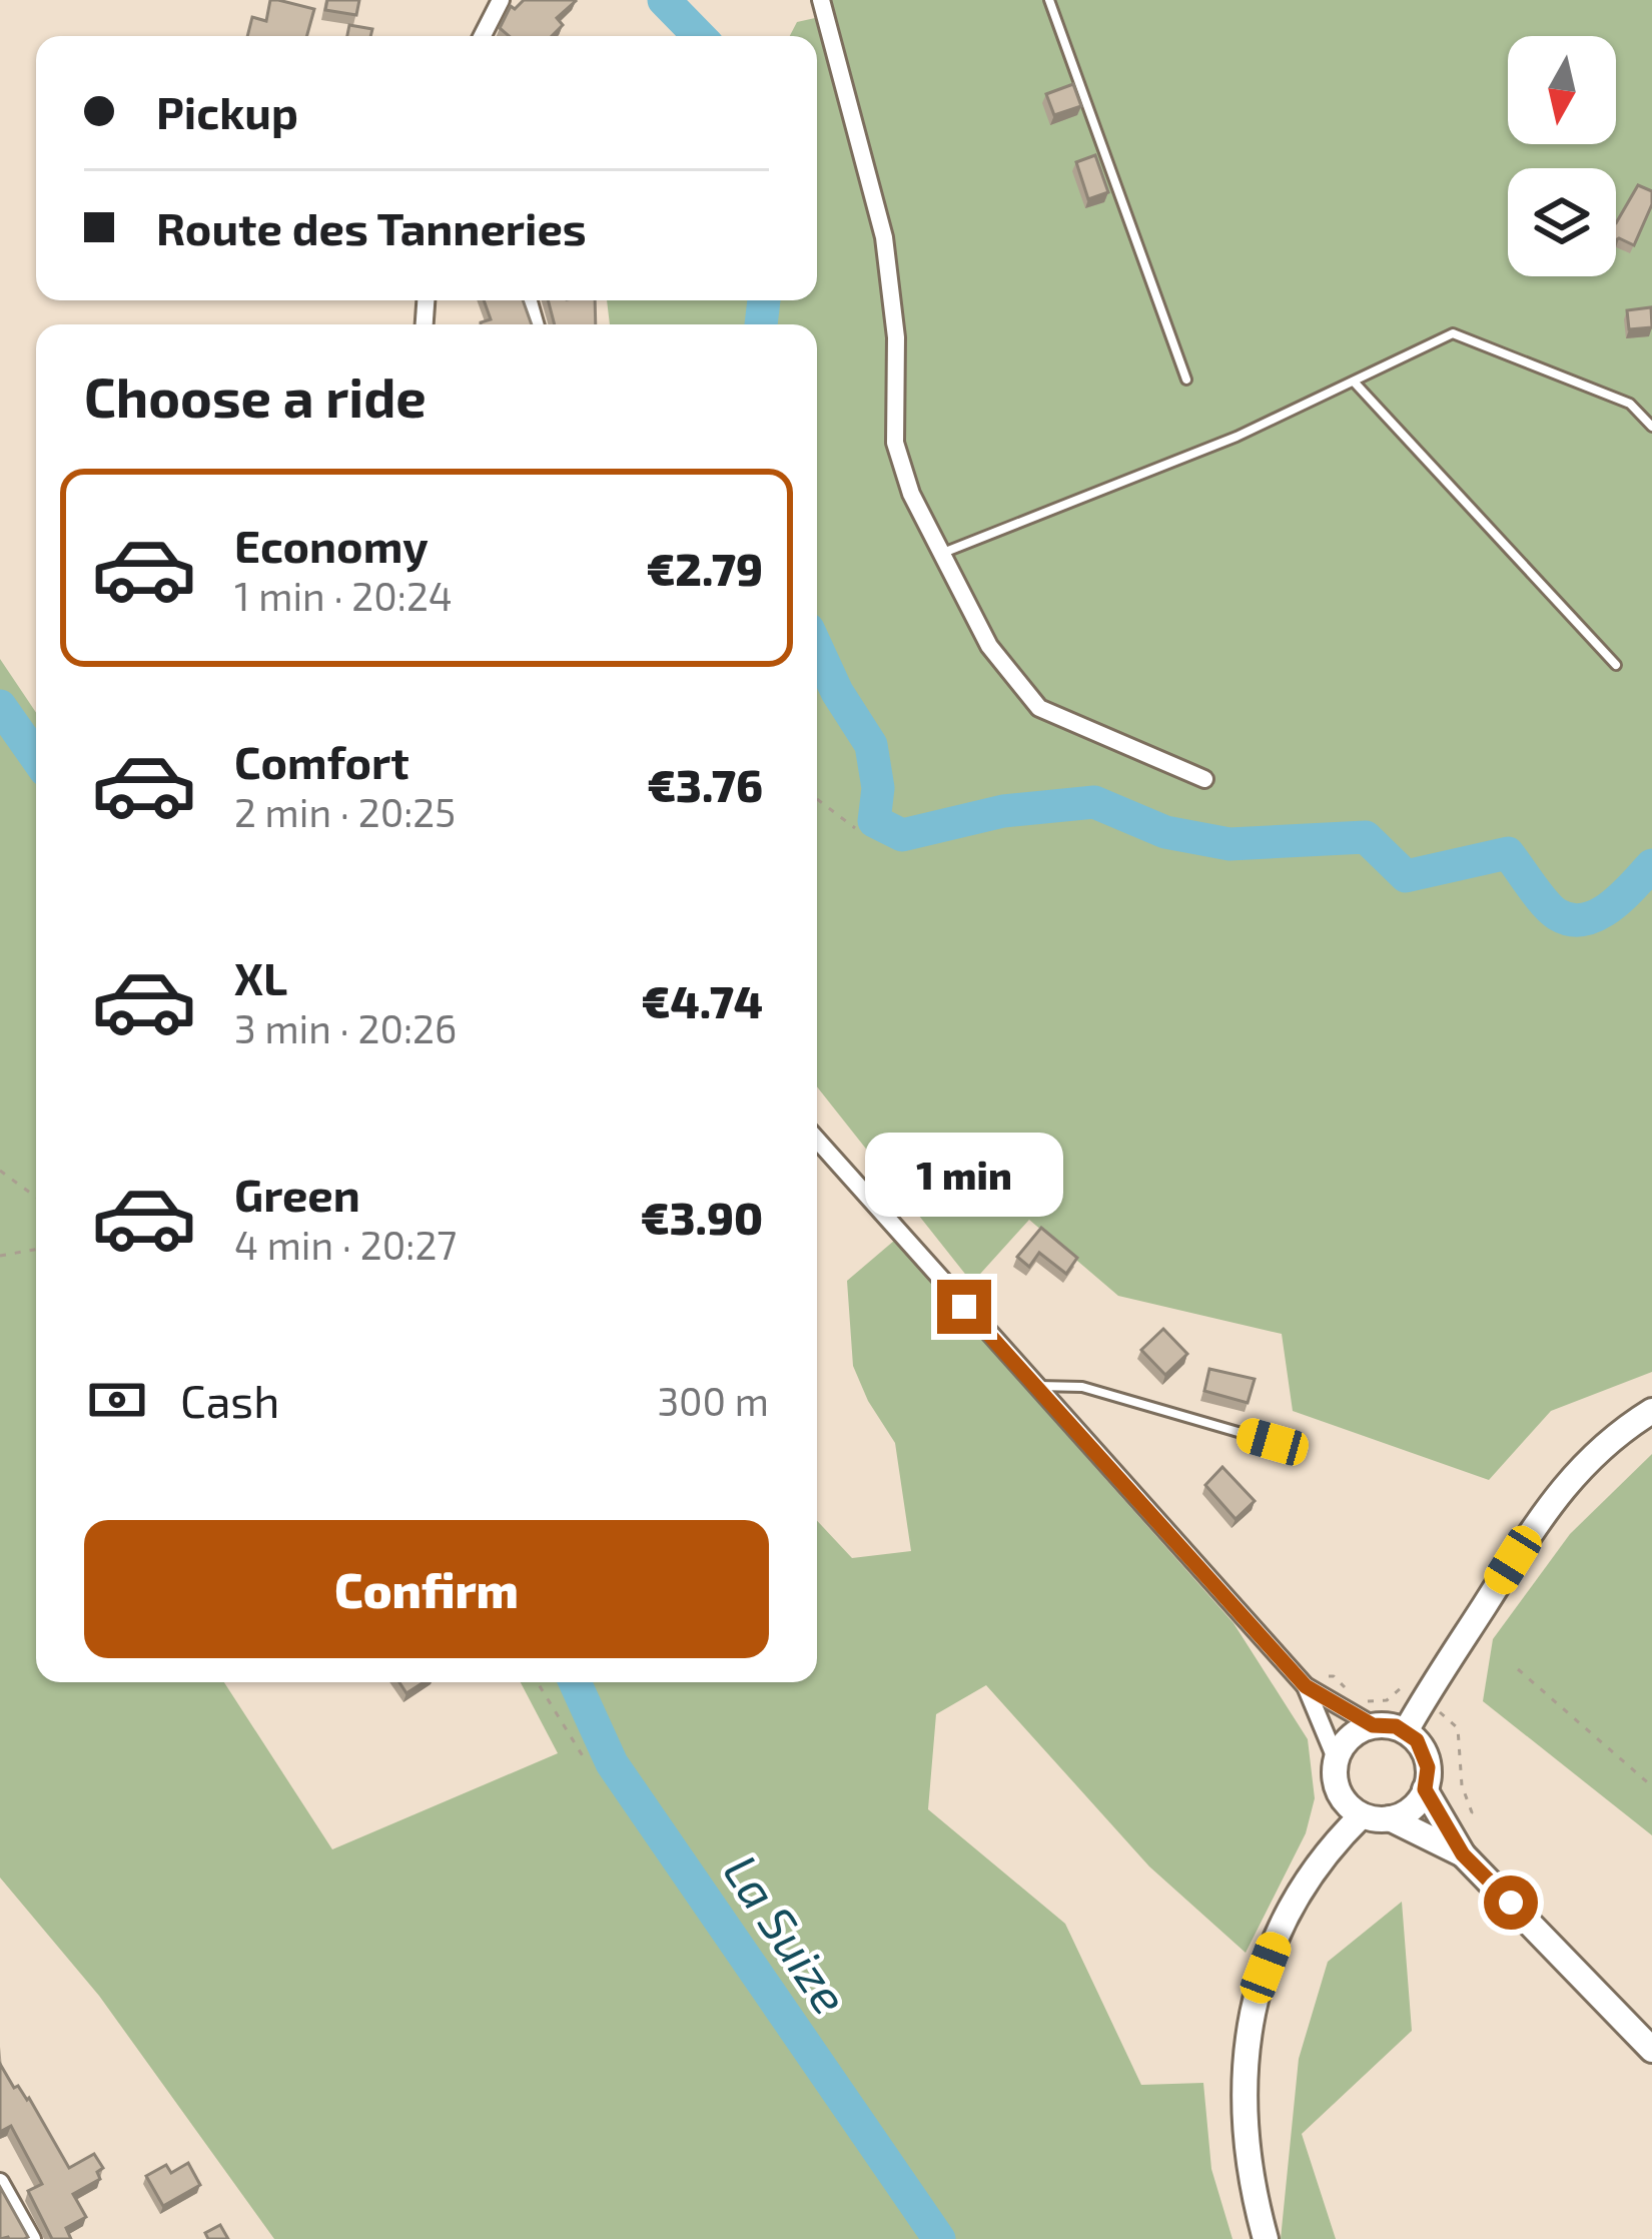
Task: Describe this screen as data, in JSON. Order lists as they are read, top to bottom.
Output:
{
  "water": ["La Suize"],
  "north": "bottom",
  "page": {
    "banner": ["Pickup", "Route des Tanneries"],
    "heading": "Choose a ride",
    "list": [
      {
        "name": "Economy",
        "note": "1 min · 20:24",
        "value": "€2.79"
      },
      {
        "name": "Comfort",
        "note": "2 min · 20:25",
        "value": "€3.76"
      },
      {
        "name": "XL",
        "note": "3 min · 20:26",
        "value": "€4.74"
      },
      {
        "name": "Green",
        "note": "4 min · 20:27",
        "value": "€3.90"
      }
    ],
    "bubble": "1 min",
    "pay": ["Cash", "300 m"],
    "buttons": "Confirm"
  }
}
